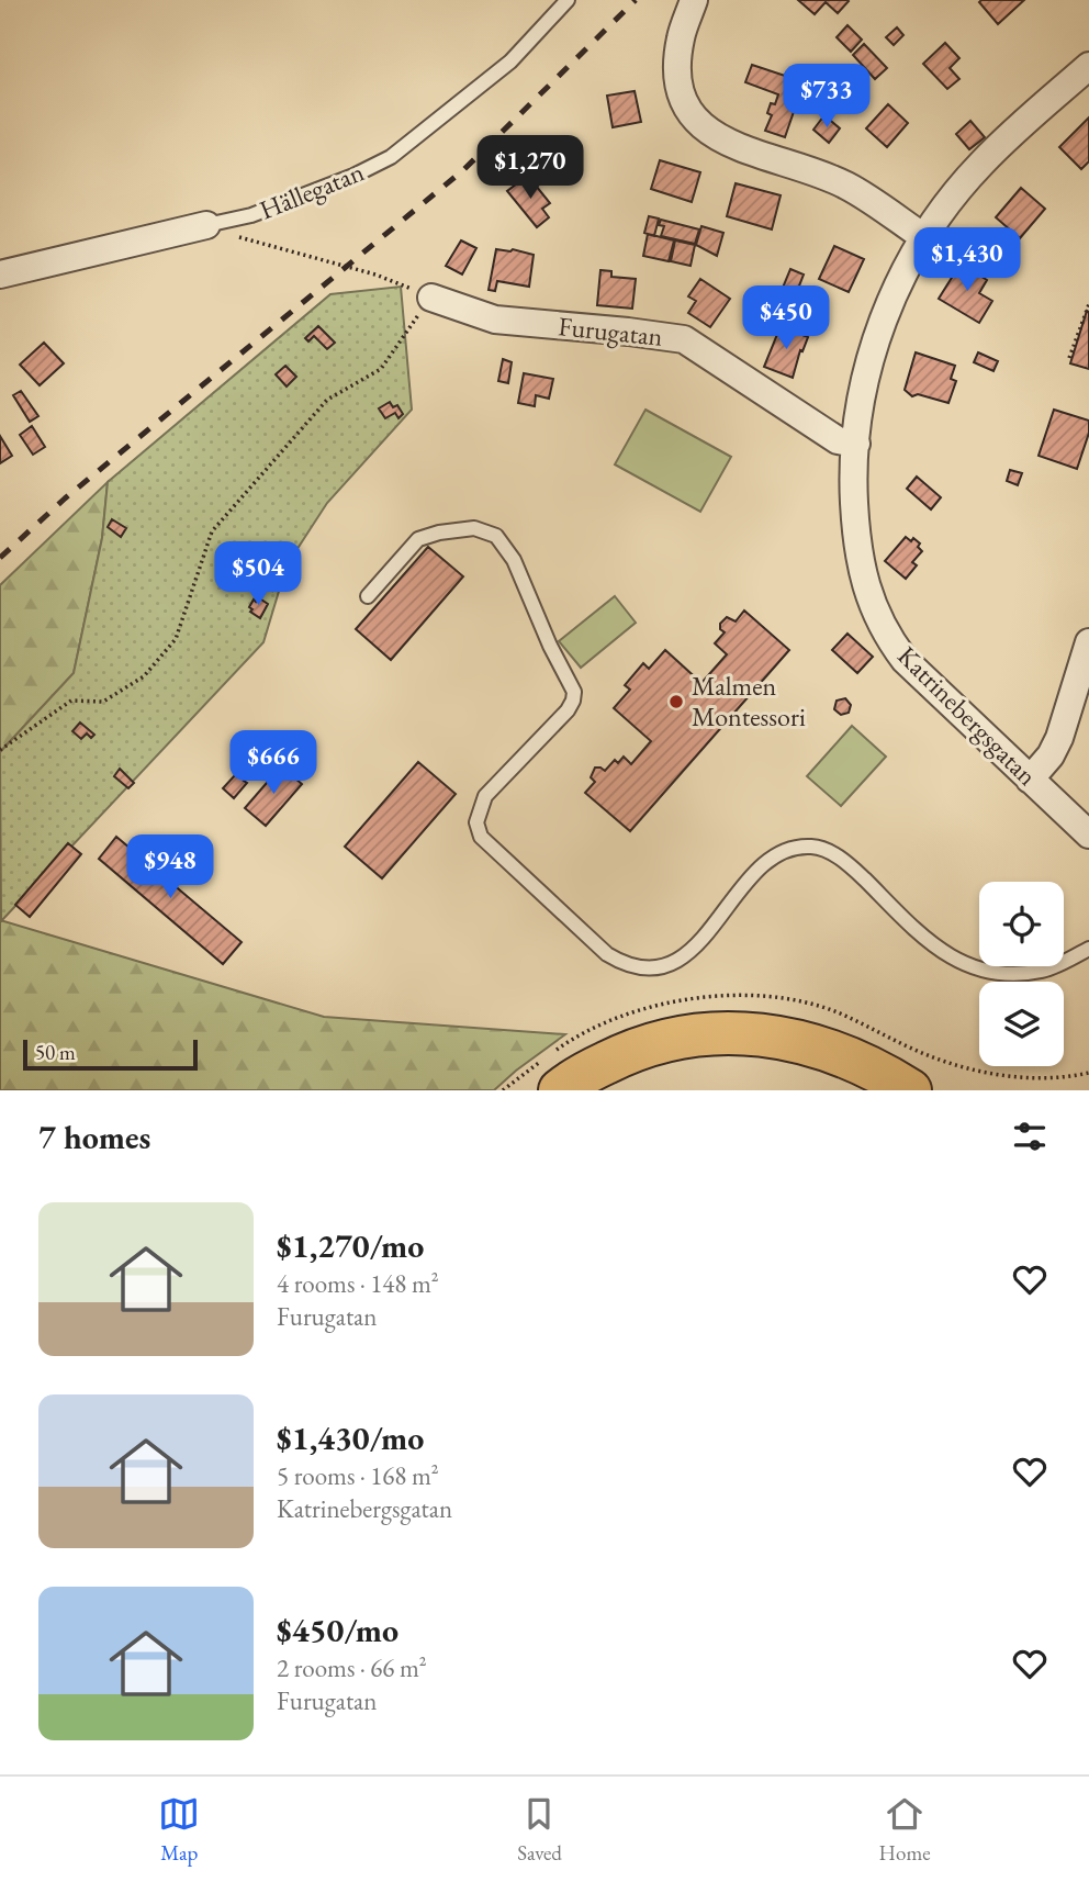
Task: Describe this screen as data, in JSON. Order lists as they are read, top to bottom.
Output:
{
  "streets": {
    "street": ["Hällegatan", "Furugatan", "Katrinebergsgatan"]
  },
  "crossings": [
    ["Furugatan", "Katrinebergsgatan"]
  ],
  "places": ["Malmen Montessori"],
  "scale_bar": "50 m",
  "page": {
    "price": [
      "$733",
      "$1,270",
      "$1,430",
      "$450",
      "$504",
      "$666",
      "$948"
    ],
    "scale": "50 m",
    "heading": "7 homes",
    "list": [
      {
        "name": "$1,270/mo",
        "note": "4 rooms · 148 m² · Furugatan"
      },
      {
        "name": "$1,430/mo",
        "note": "5 rooms · 168 m² · Katrinebergsgatan"
      },
      {
        "name": "$450/mo",
        "note": "2 rooms · 66 m² · Furugatan"
      }
    ],
    "tabs": ["Map", "Saved", "Home"]
  }
}
